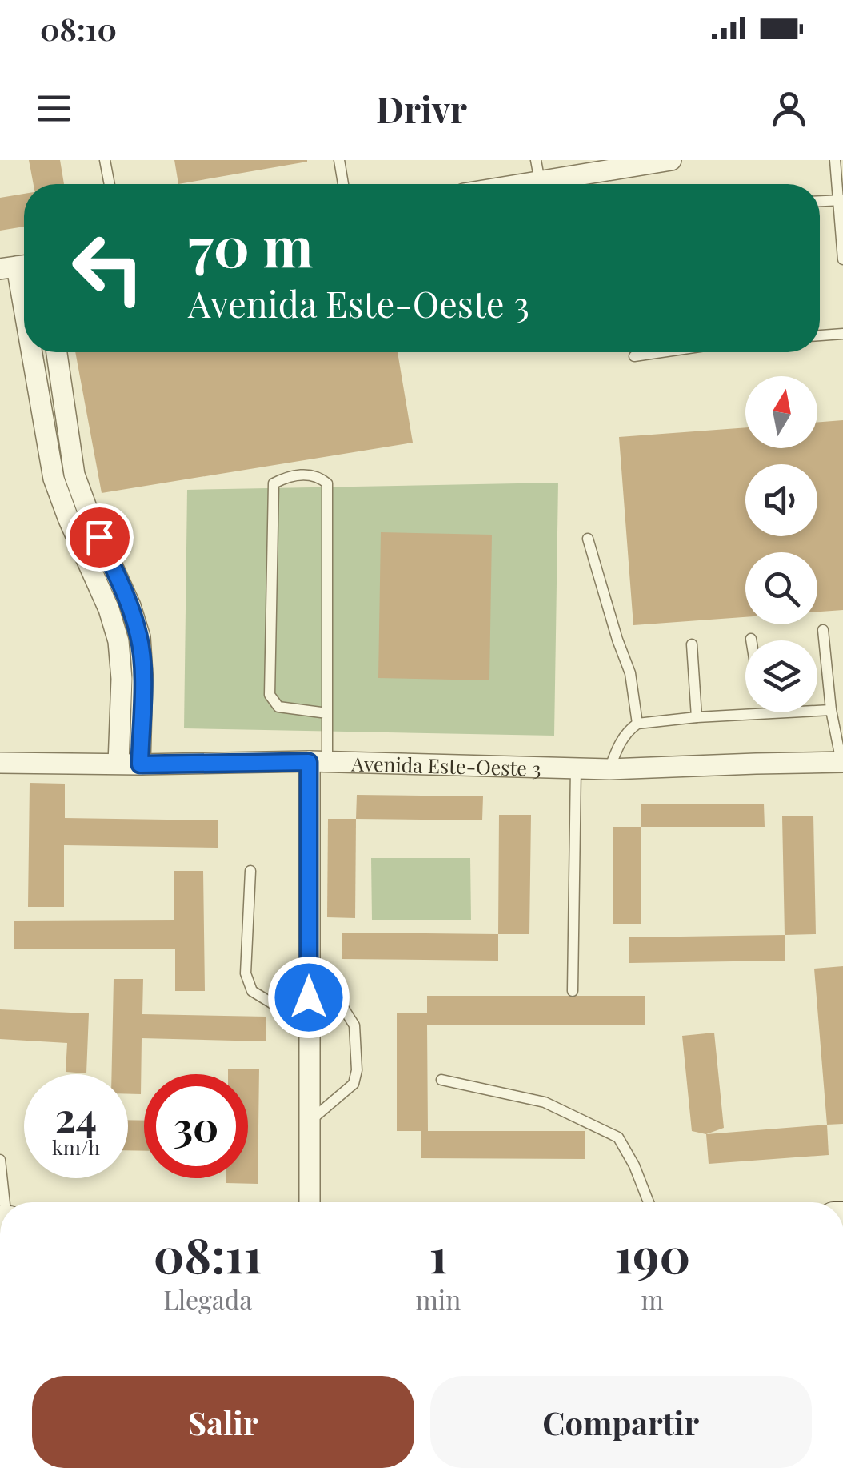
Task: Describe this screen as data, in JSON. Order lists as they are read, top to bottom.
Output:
{
  "streets": {
    "street": ["Avenida Este-Oeste 3"]
  },
  "north": "top",
  "page": {
    "status": "08:10",
    "header": "Drivr",
    "turn": ["70 m", "Avenida Este-Oeste 3"],
    "speed": "24 km/h",
    "limit": "30",
    "eta": [
      "08:11",
      "Llegada",
      "1",
      "min",
      "190",
      "m"
    ],
    "buttons": ["Salir", "Compartir"]
  }
}
